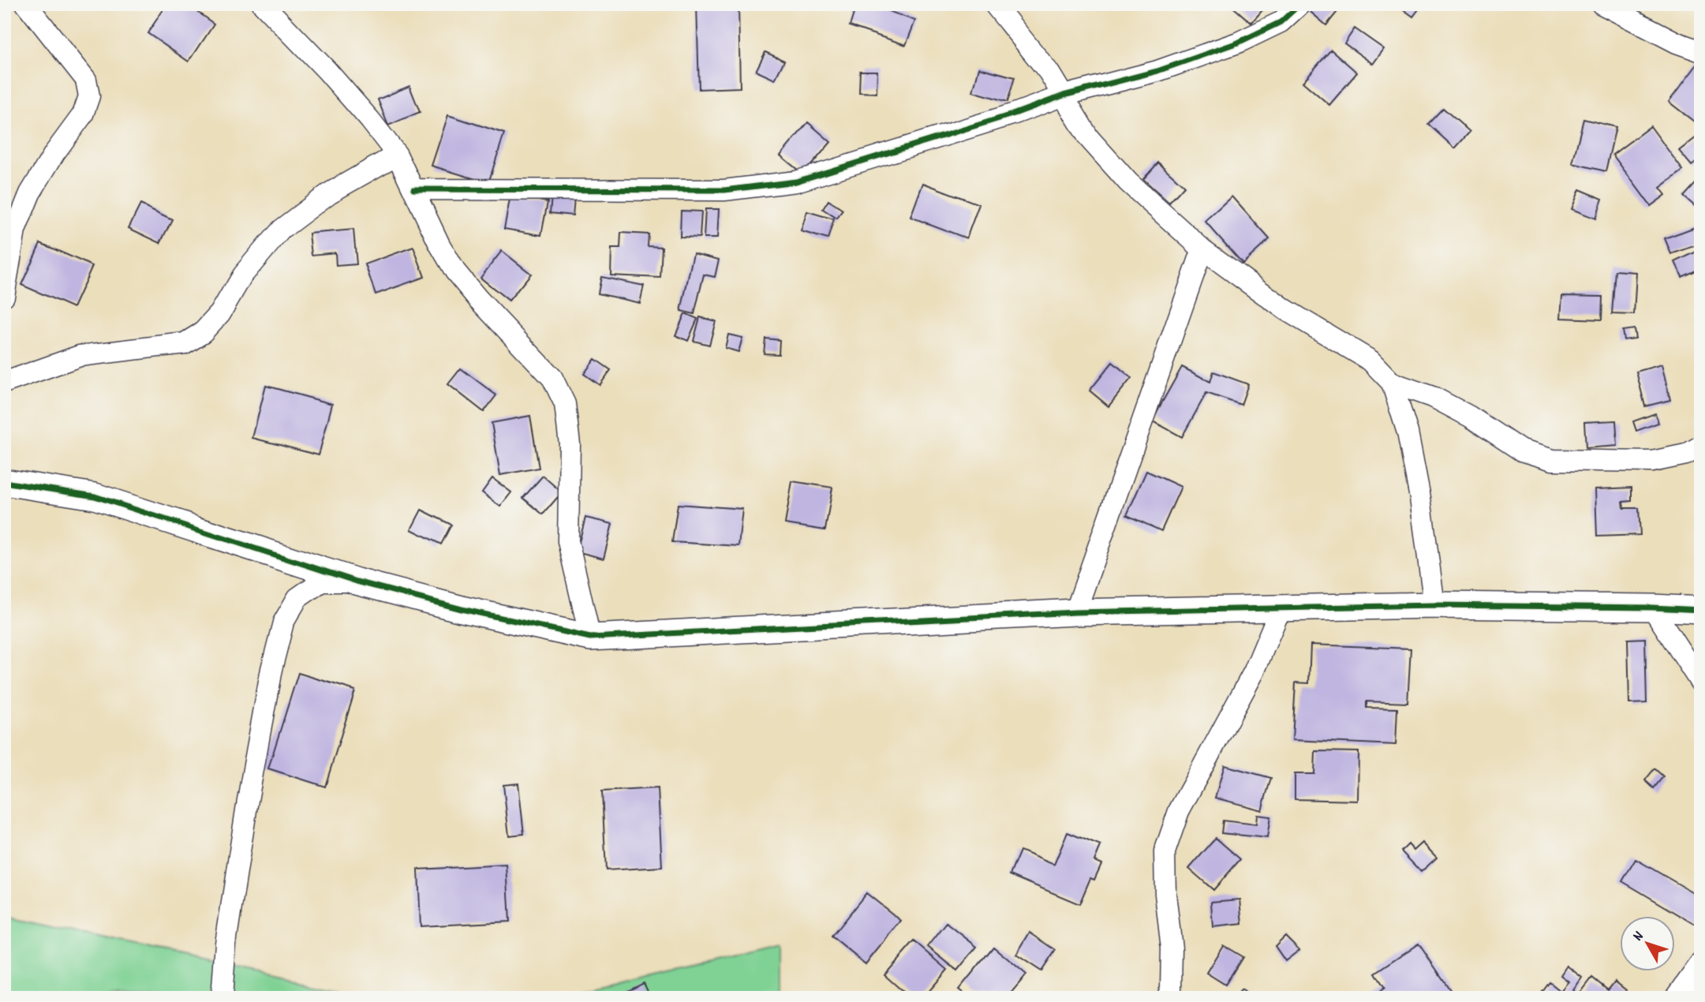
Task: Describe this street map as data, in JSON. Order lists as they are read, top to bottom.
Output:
{
  "north": "top left"
}
